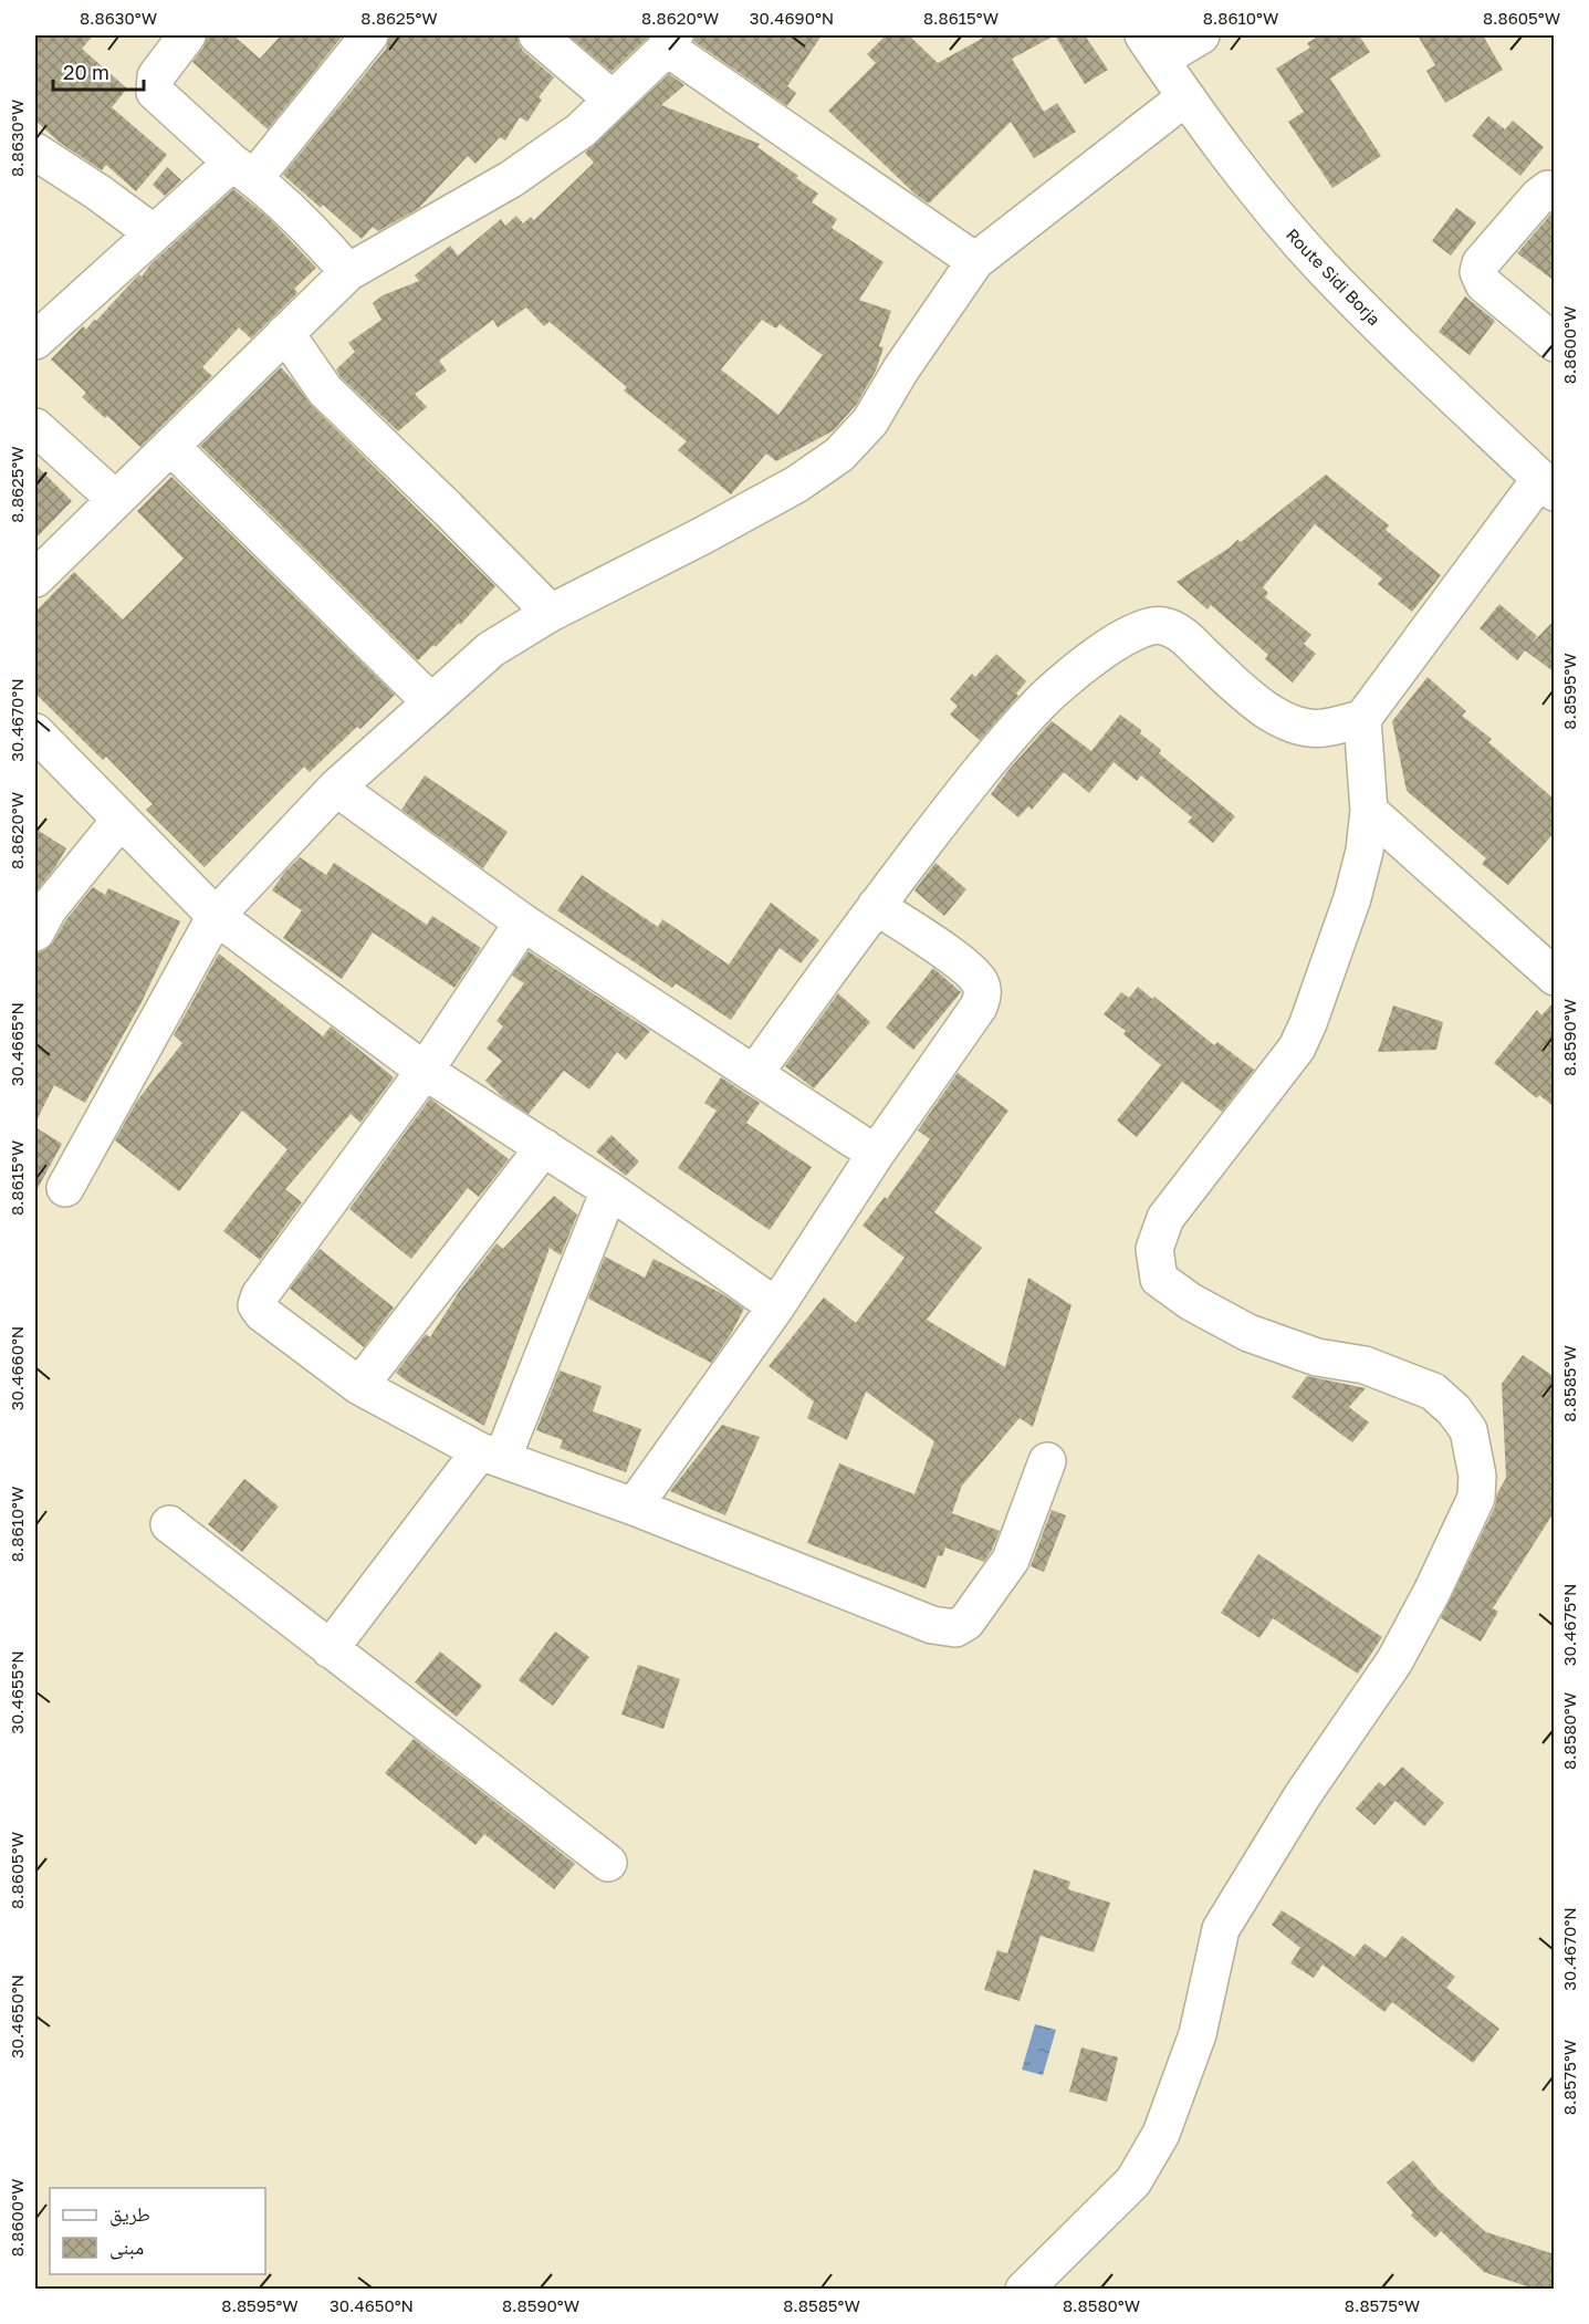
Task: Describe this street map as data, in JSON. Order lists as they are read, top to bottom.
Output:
{
  "streets": {
    "street": ["Route Sidi Borja"]
  },
  "legend": ["طريق", "مبنى"],
  "scale_bar": "20 m",
  "coordinates": [
    "8.8630°W",
    "8.8625°W",
    "8.8620°W",
    "30.4690°N",
    "8.8615°W",
    "8.8610°W",
    "8.8605°W",
    "8.8600°W",
    "8.8595°W",
    "30.4670°N",
    "8.8590°W",
    "30.4665°N",
    "30.4660°N",
    "8.8585°W",
    "30.4675°N",
    "30.4655°N",
    "8.8580°W",
    "30.4650°N",
    "8.8575°W"
  ]
}
